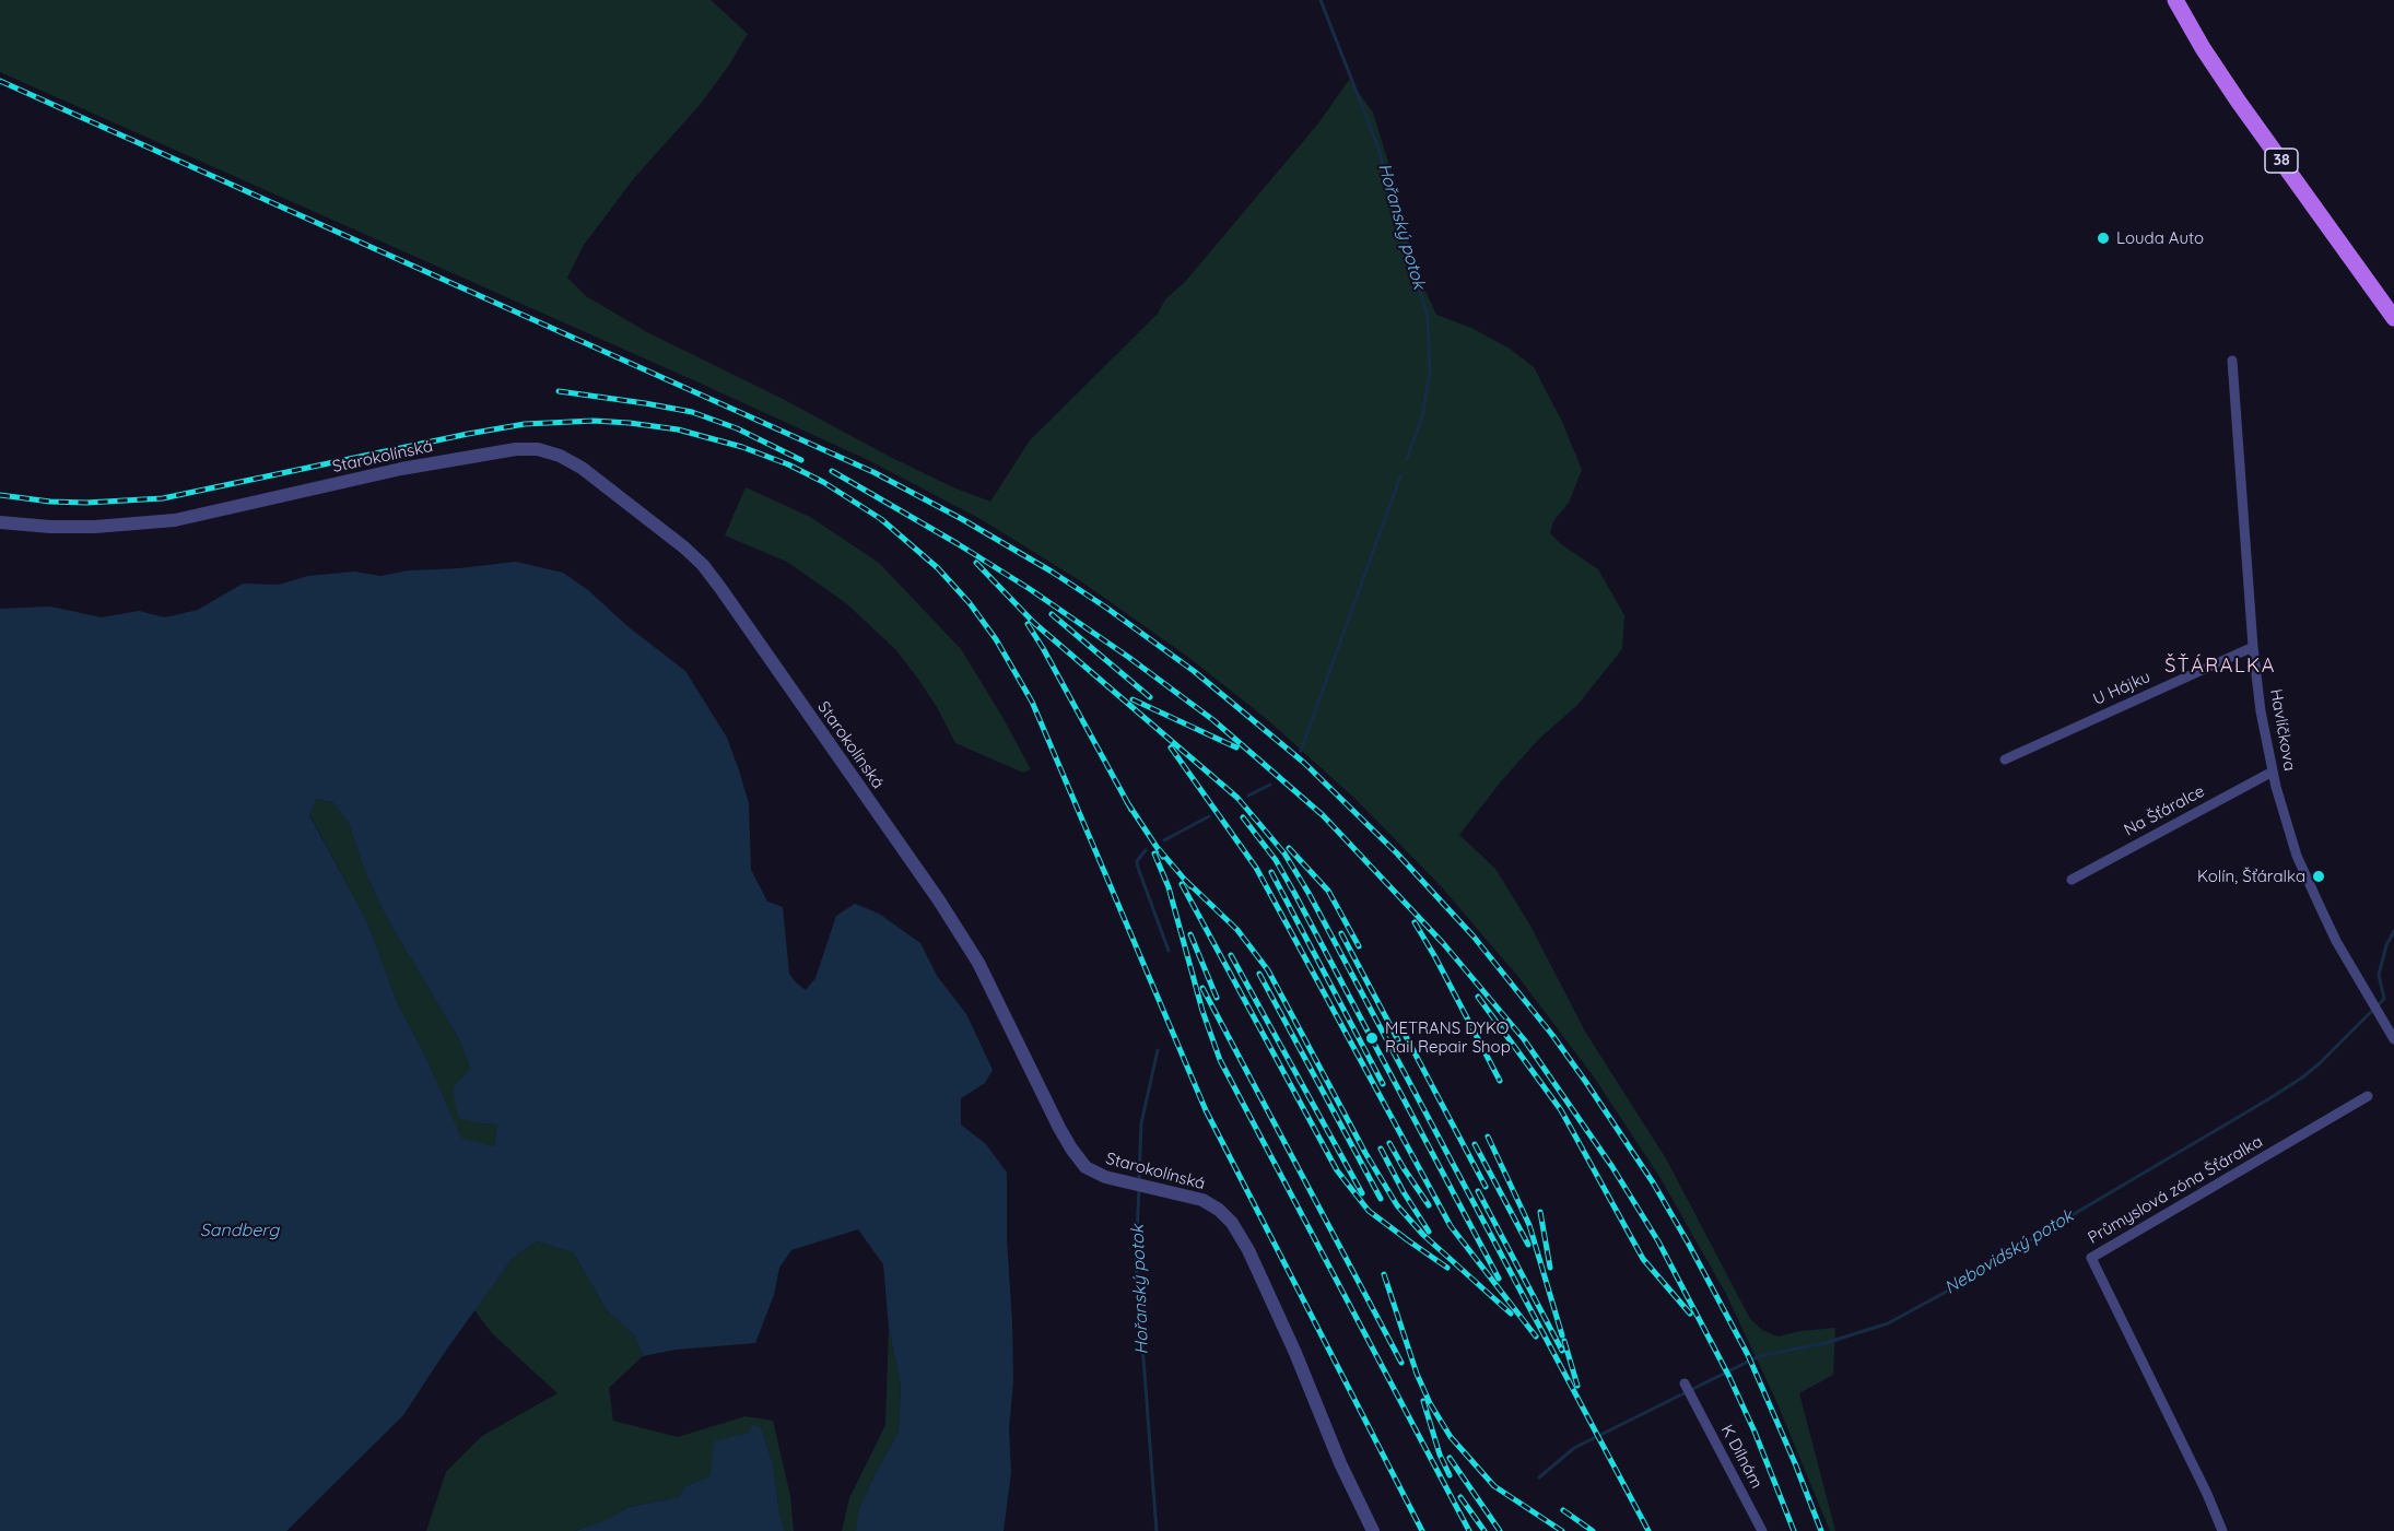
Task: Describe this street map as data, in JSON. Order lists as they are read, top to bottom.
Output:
{
  "streets": {
    "main road": ["38"],
    "street": [
      "Starokolínská",
      "U Hájku",
      "Havlíčkova",
      "Na Šťáralce",
      "Průmyslová zóna Šťáralka",
      "K Dílnám"
    ]
  },
  "crossings": [
    ["U Hájku", "Havlíčkova"],
    ["Havlíčkova", "Na Šťáralce"]
  ],
  "districts": ["ŠŤÁRALKA"],
  "water": ["Hořanský potok", "Sandberg", "Nebovidský potok"],
  "places": ["Louda Auto", "Kolín, Šťáralka", "METRANS DYKO Rail Repair Shop"]
}
